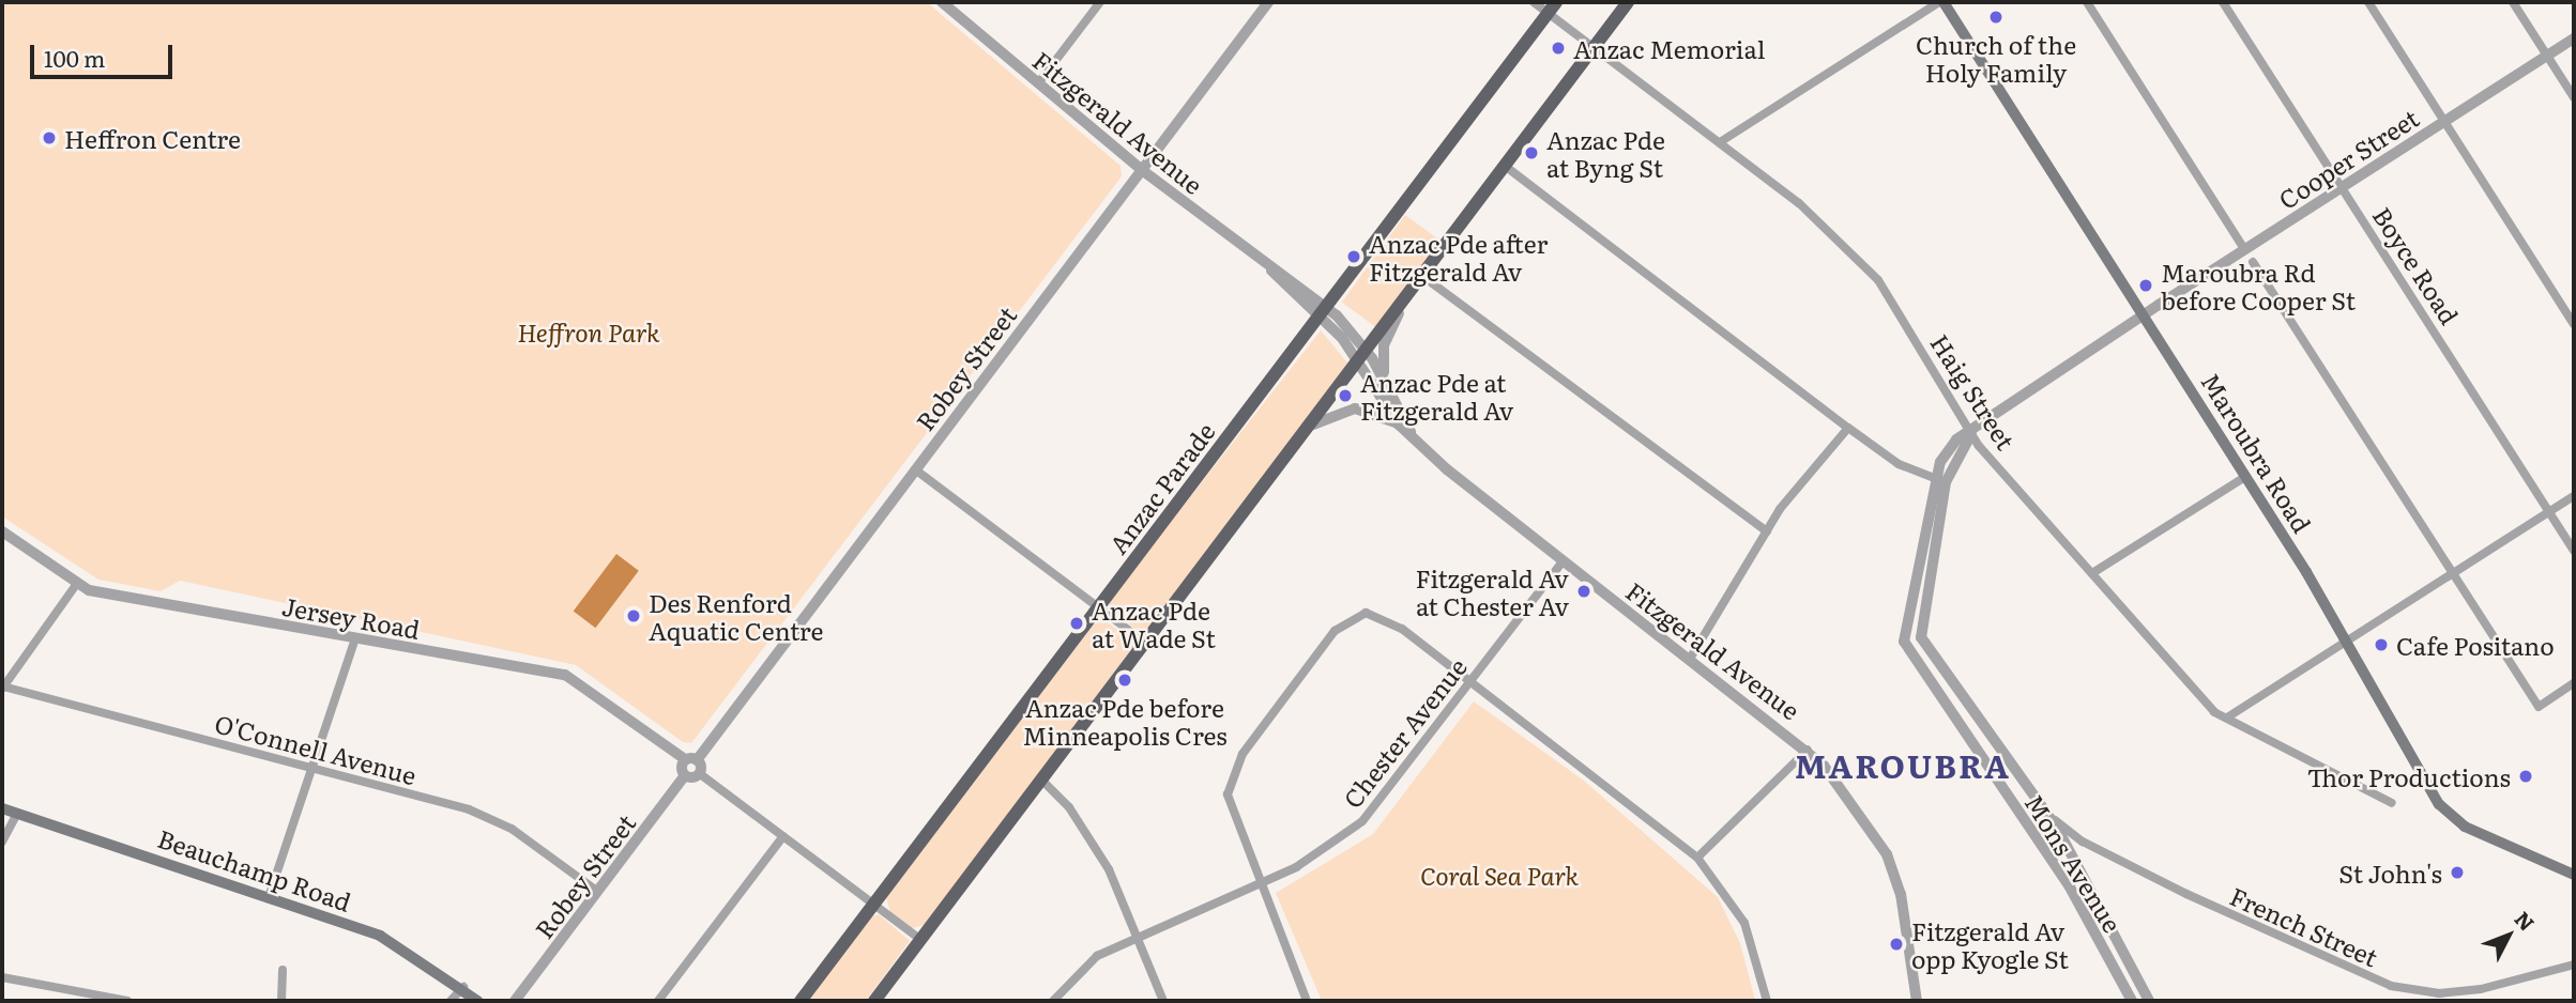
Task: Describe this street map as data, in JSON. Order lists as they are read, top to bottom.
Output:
{
  "streets": {
    "main road": ["Maroubra Road", "Anzac Parade", "Beauchamp Road"],
    "street": [
      "Fitzgerald Avenue",
      "Cooper Street",
      "Boyce Road",
      "Robey Street",
      "Haig Street",
      "Jersey Road",
      "Chester Avenue",
      "O'Connell Avenue",
      "Mons Avenue",
      "French Street"
    ]
  },
  "crossings": [
    ["Fitzgerald Avenue", "Robey Street"],
    ["Fitzgerald Avenue", "Anzac Parade"],
    ["Fitzgerald Avenue", "Chester Avenue"],
    ["Cooper Street", "Boyce Road"],
    ["Cooper Street", "Maroubra Road"],
    ["Cooper Street", "Mons Avenue"],
    ["Robey Street", "O'Connell Avenue"],
    ["Haig Street", "Anzac Parade"],
    ["Haig Street", "Mons Avenue"],
    ["Maroubra Road", "Mons Avenue"],
    ["Mons Avenue", "French Street"]
  ],
  "districts": ["MAROUBRA"],
  "parks": ["Heffron Park", "Coral Sea Park"],
  "places": [
    "Church of the Holy Family",
    "Anzac Memorial",
    "Heffron Centre",
    "Anzac Pde at Byng St",
    "Anzac Pde after Fitzgerald Av",
    "Maroubra Rd before Cooper St",
    "Anzac Pde at Fitzgerald Av",
    "Fitzgerald Av at Chester Av",
    "Des Renford Aquatic Centre",
    "Anzac Pde at Wade St",
    "Cafe Positano",
    "Anzac Pde before Minneapolis Cres",
    "Thor Productions",
    "St John's",
    "Fitzgerald Av opp Kyogle St"
  ],
  "scale_bar": "100 m",
  "north": "top right"
}
